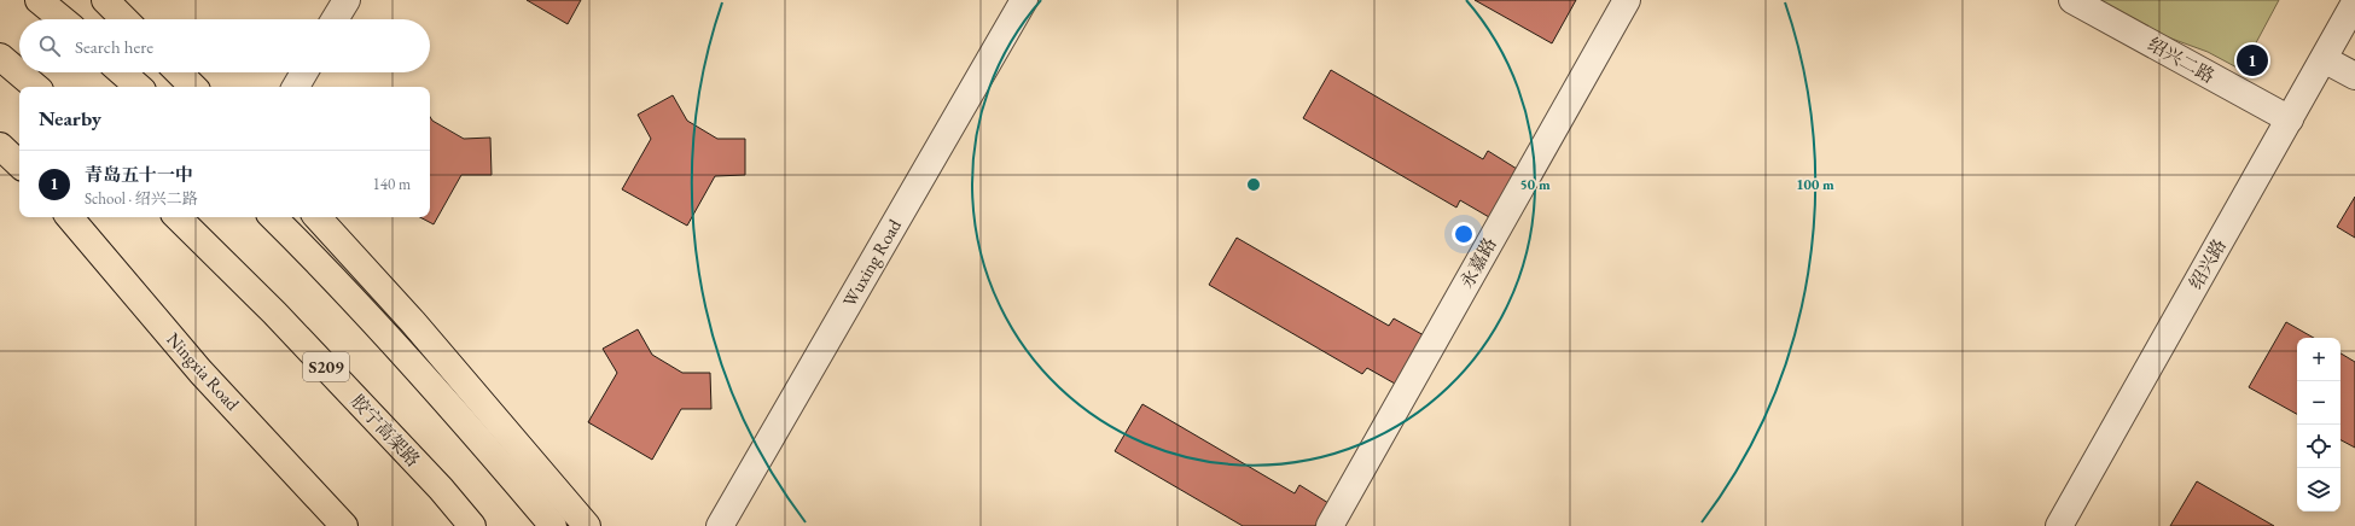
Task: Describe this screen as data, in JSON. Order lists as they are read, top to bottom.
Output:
{
  "streets": {
    "main road": ["S209", "Ningxia Road", "胶宁高架路"],
    "street": [
      "绍兴二路",
      "Wuxing Road",
      "永嘉路",
      "绍兴路"
    ]
  },
  "crossings": [
    ["绍兴二路", "绍兴路"]
  ],
  "page": {
    "search": "Search here",
    "pins": "1",
    "heading": "Nearby",
    "list": [
      {
        "mark": "1",
        "name": "青岛五十一中",
        "note": "School · 绍兴二路",
        "value": "140 m"
      }
    ],
    "map_buttons": ["+", "−"]
  },
  "rings": ["50 m", "100 m"]
}
